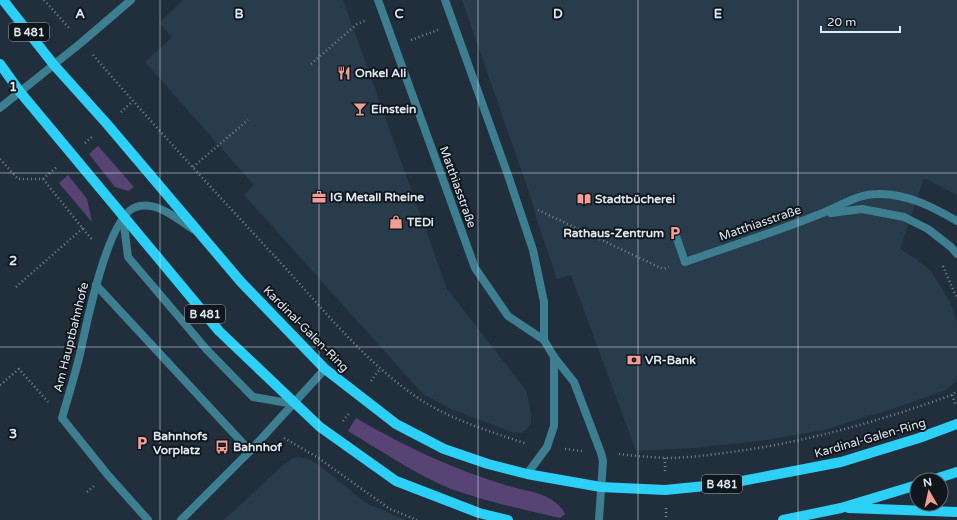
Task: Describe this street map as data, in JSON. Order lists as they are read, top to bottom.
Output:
{
  "streets": {
    "main road": ["B 481", "Kardinal-Galen-Ring"],
    "street": ["Matthiasstraße", "Am Hauptbahnhofe"]
  },
  "crossings": [
    ["B 481", "Am Hauptbahnhofe"],
    ["Matthiasstraße", "Kardinal-Galen-Ring"]
  ],
  "places": {
    "restaurant": ["Onkel Ali"],
    "bar": ["Einstein"],
    "office": ["IG Metall Rheine"],
    "library": ["Stadtbücherei"],
    "shop": ["TEDi"],
    "parking": ["Rathaus-Zentrum", "Bahnhofs Vorplatz"],
    "bank": ["VR-Bank"],
    "bus stop": ["Bahnhof"]
  },
  "scale_bar": "20 m",
  "north": "top",
  "grid": {
    "columns": [
      "A",
      "B",
      "C",
      "D",
      "E"
    ],
    "rows": ["1", "2", "3"]
  }
}
